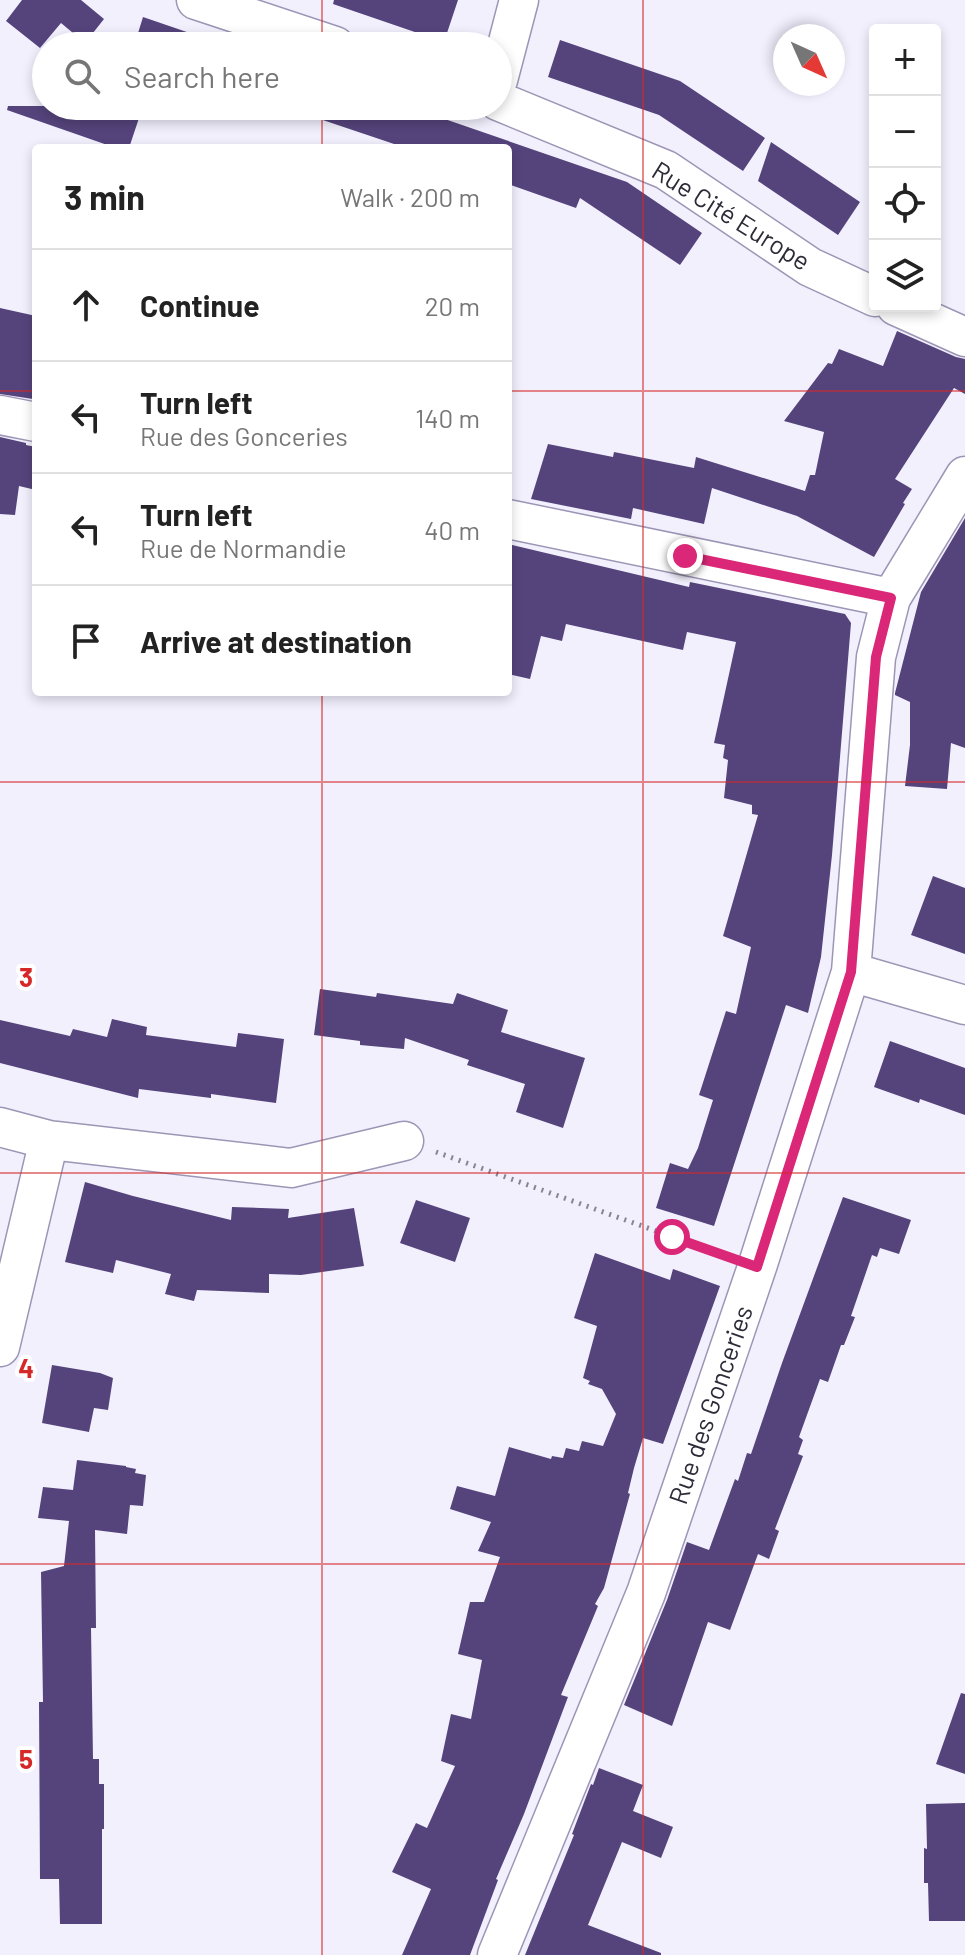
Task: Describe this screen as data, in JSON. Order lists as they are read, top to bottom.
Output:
{
  "streets": {
    "street": ["Rue Cité Europe", "Rue des Gonceries"]
  },
  "north": "bottom right",
  "page": {
    "map_buttons": ["+", "−"],
    "search": "Search here",
    "heading": ["3 min", "Walk · 200 m"],
    "list": [
      ["Continue", "20 m"],
      ["Turn left", "Rue des Gonceries", "140 m"],
      ["Turn left", "Rue de Normandie", "40 m"],
      "Arrive at destination"
    ]
  },
  "grid": {
    "rows": ["3", "4", "5"]
  }
}
